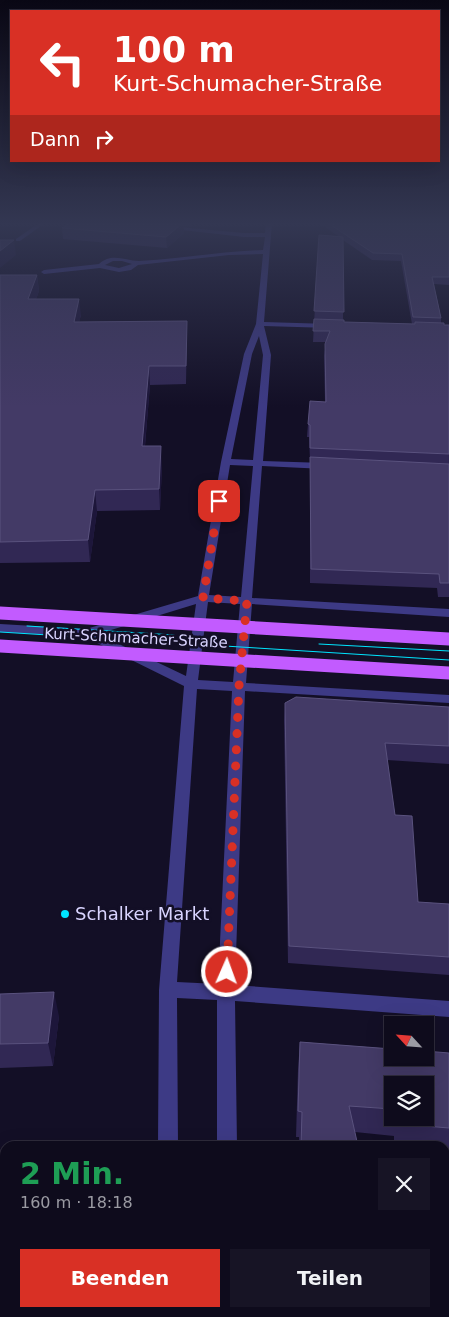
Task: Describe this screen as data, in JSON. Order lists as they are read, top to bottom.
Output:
{
  "streets": {
    "main road": ["Kurt-Schumacher-Straße"]
  },
  "places": ["Schalker Markt"],
  "north": "top left",
  "page": {
    "turn": ["100 m", "Kurt-Schumacher-Straße"],
    "then": "Dann",
    "heading": ["2 Min.", "160 m · 18:18"],
    "buttons": ["Beenden", "Teilen"]
  }
}
